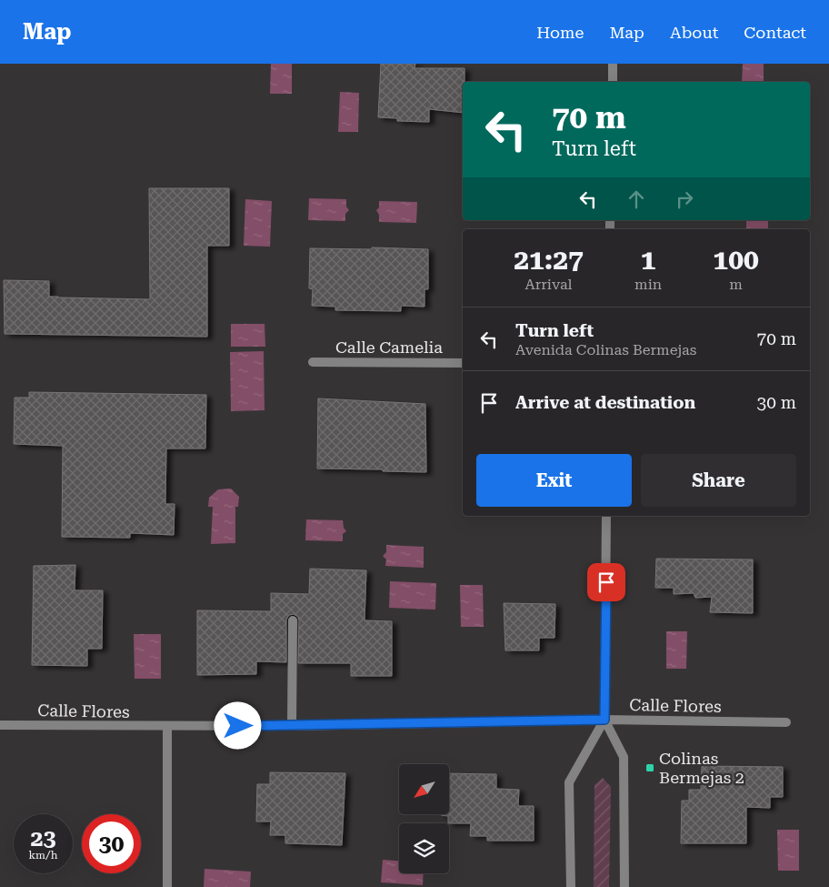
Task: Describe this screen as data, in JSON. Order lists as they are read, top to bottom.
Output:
{
  "streets": {
    "street": ["Calle Camelia", "Calle Flores"]
  },
  "places": {
    "transit": ["Colinas Bermejas 2"]
  },
  "north": "bottom left",
  "page": {
    "header": "Map",
    "nav": [
      "Home",
      "Map",
      "About",
      "Contact"
    ],
    "turn": ["70 m", "Turn left"],
    "eta": [
      "21:27",
      "Arrival",
      "1",
      "min",
      "100",
      "m"
    ],
    "list": [
      {
        "name": "Turn left",
        "note": "Avenida Colinas Bermejas",
        "value": "70 m"
      },
      {
        "name": "Arrive at destination",
        "value": "30 m"
      }
    ],
    "buttons": ["Exit", "Share"],
    "speed": "23 km/h",
    "limit": "30"
  }
}
